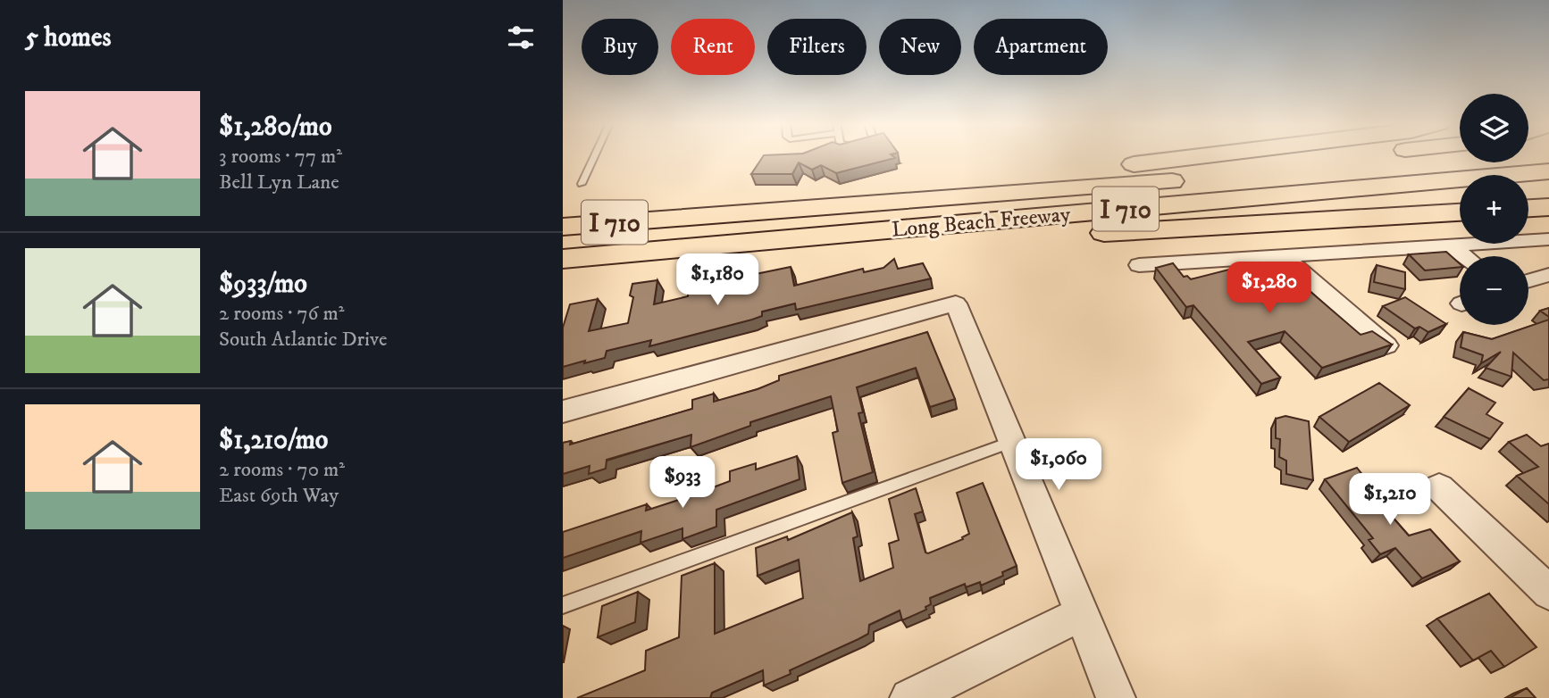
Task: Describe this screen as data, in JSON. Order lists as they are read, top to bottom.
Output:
{
  "streets": {
    "highway": ["I 710", "Long Beach Freeway"]
  },
  "page": {
    "heading": "5 homes",
    "chip": [
      "Buy",
      "Rent",
      "Filters",
      "New",
      "Apartment"
    ],
    "list": [
      {
        "name": "$1,280/mo",
        "note": "3 rooms · 77 m² · Bell Lyn Lane"
      },
      {
        "name": "$933/mo",
        "note": "2 rooms · 76 m² · South Atlantic Drive"
      },
      {
        "name": "$1,210/mo",
        "note": "2 rooms · 70 m² · East 69th Way"
      }
    ],
    "map_buttons": ["+", "−"],
    "price": [
      "$1,180",
      "$1,280",
      "$1,060",
      "$933",
      "$1,210"
    ]
  }
}
